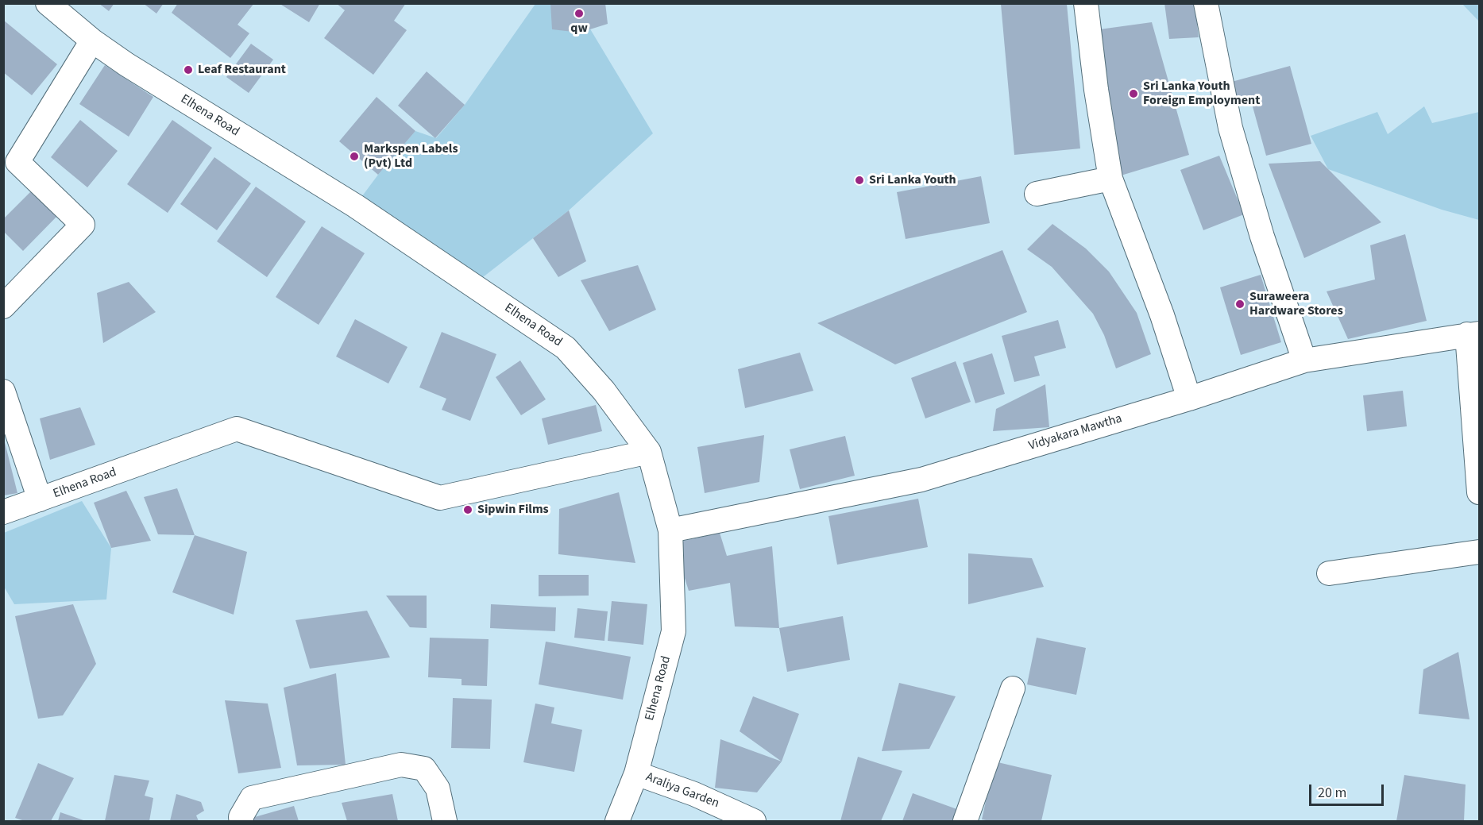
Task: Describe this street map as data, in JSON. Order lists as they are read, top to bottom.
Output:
{
  "streets": {
    "street": ["Elhena Road", "Vidyakara Mawtha", "Araliya Garden"]
  },
  "crossings": [
    ["Elhena Road", "Vidyakara Mawtha"],
    ["Elhena Road", "Araliya Garden"]
  ],
  "places": [
    "qw",
    "Leaf Restaurant",
    "Sri Lanka Youth Foreign Employment",
    "Markspen Labels (Pvt) Ltd",
    "Sri Lanka Youth",
    "Suraweera Hardware Stores",
    "Sipwin Films"
  ],
  "scale_bar": "20 m"
}
